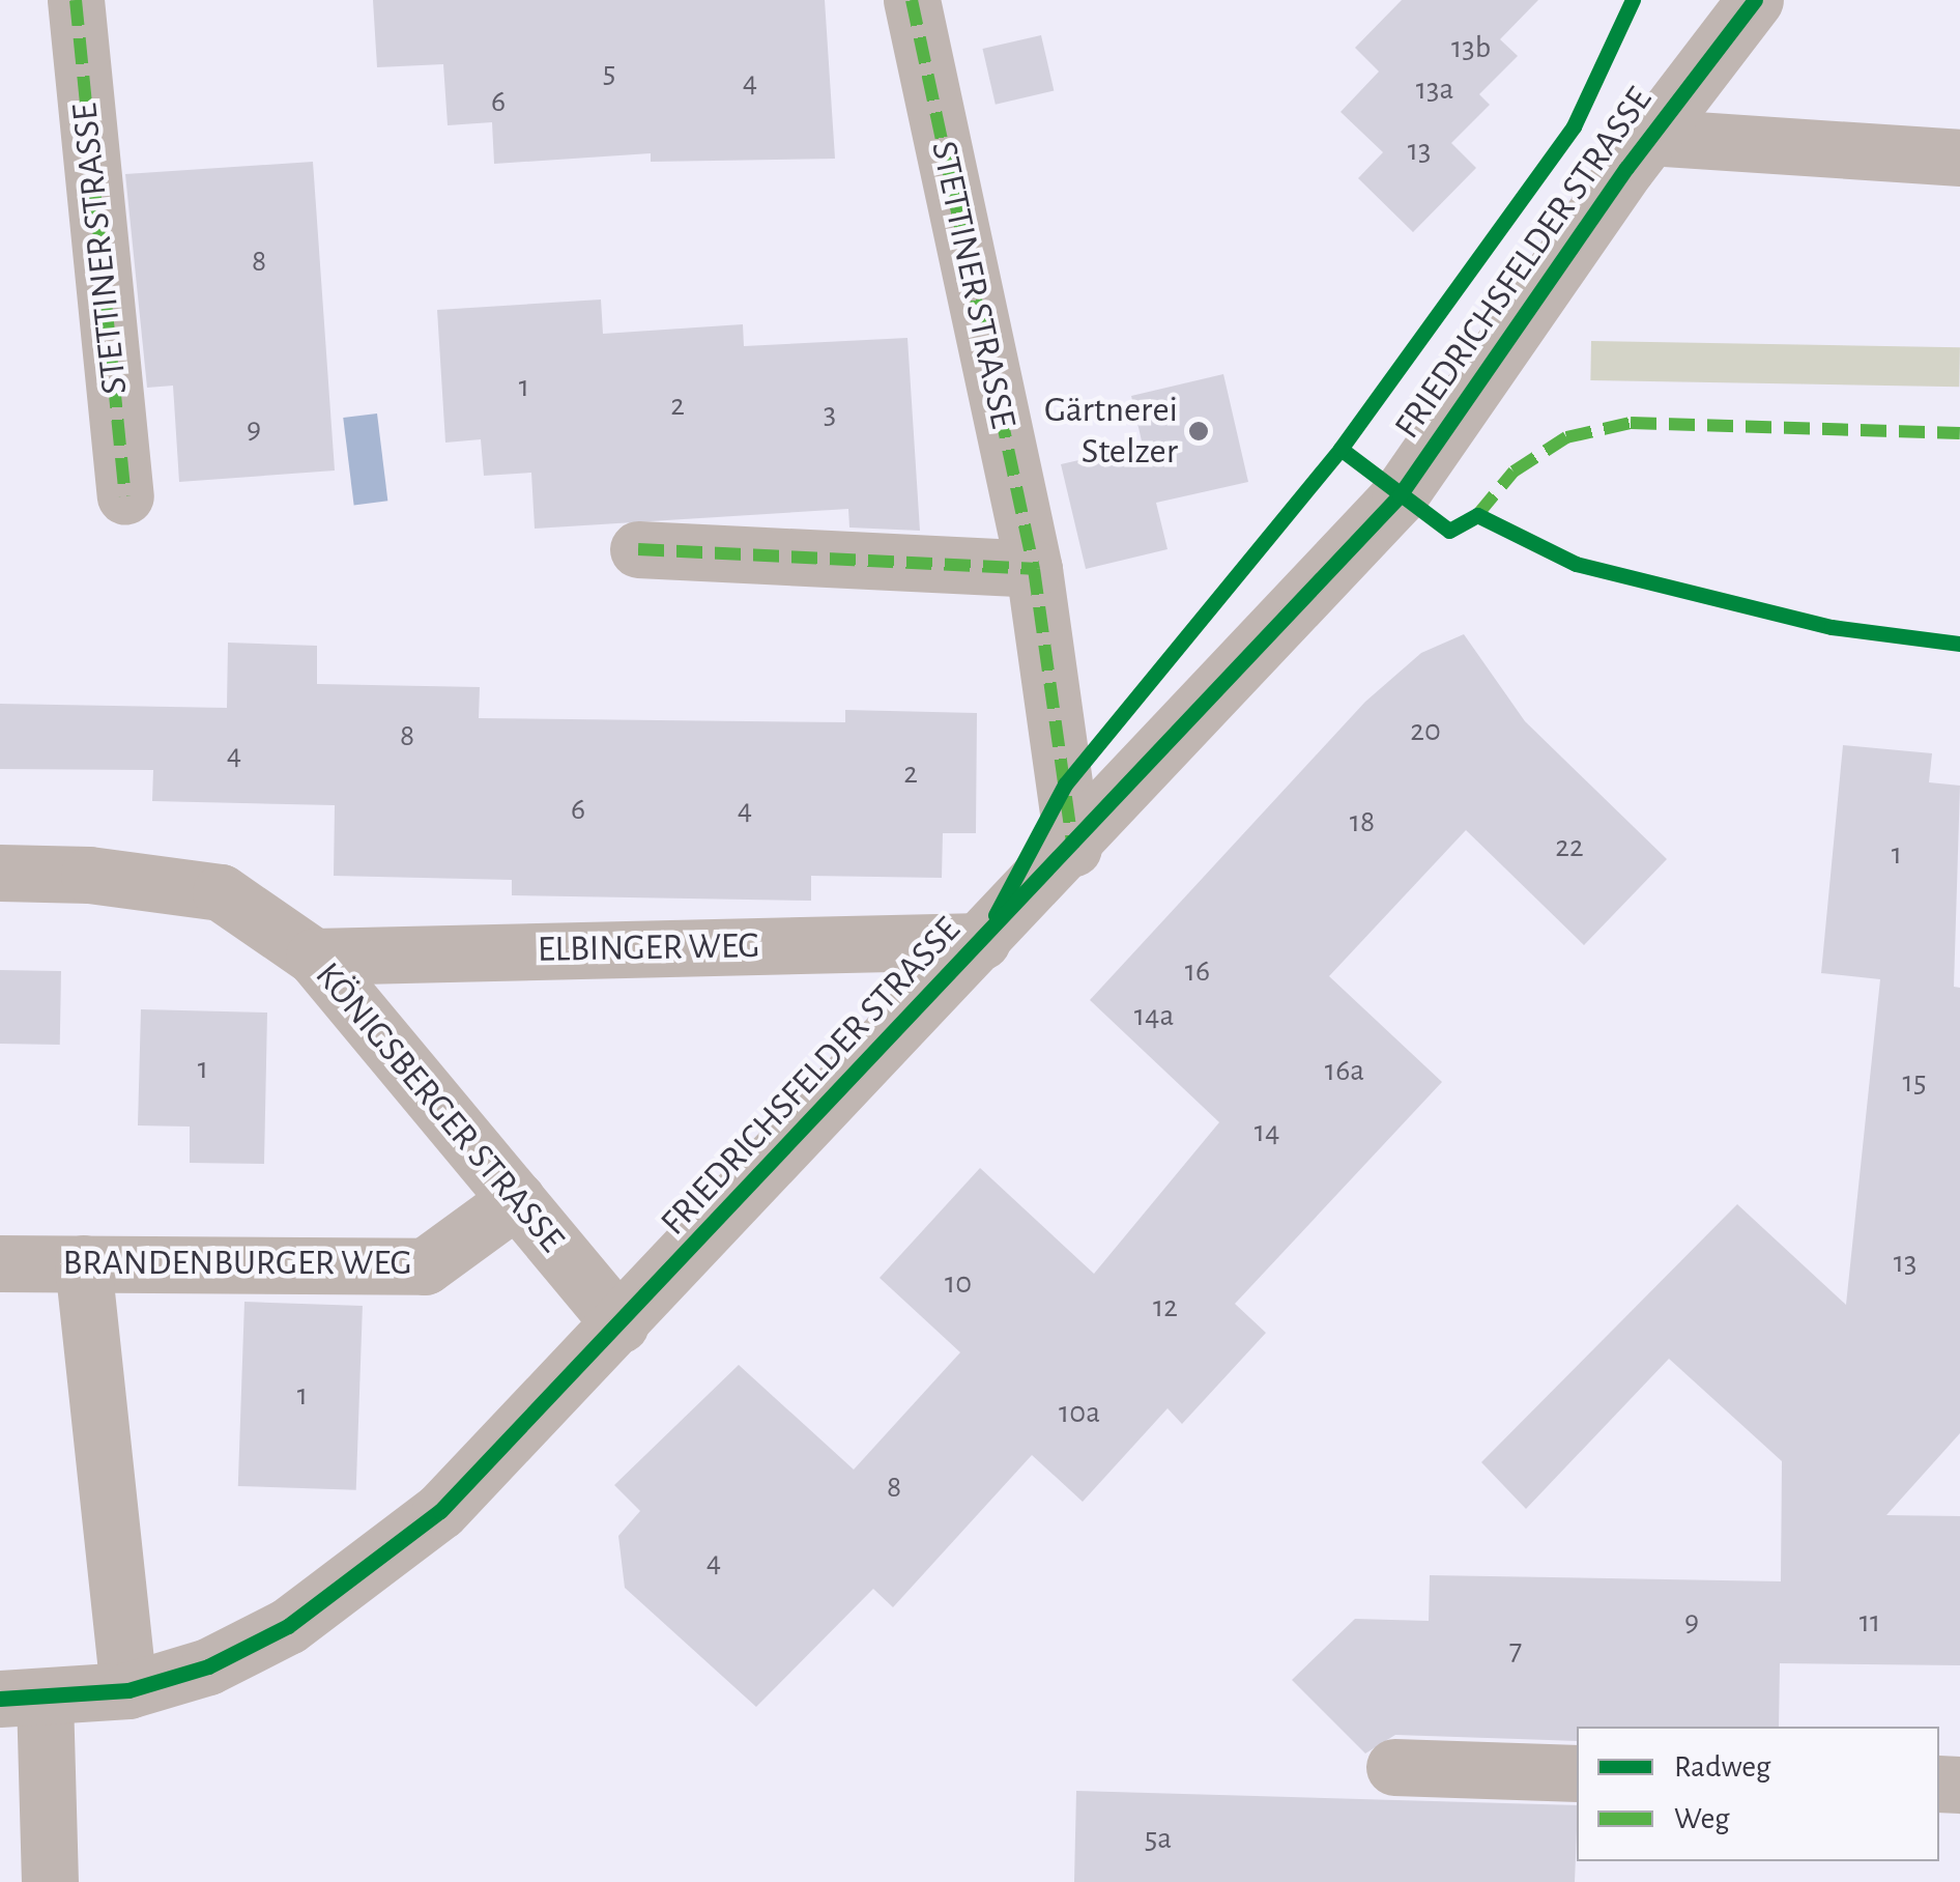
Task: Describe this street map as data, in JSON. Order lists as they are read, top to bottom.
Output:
{
  "streets": {
    "street": [
      "STETTINER STRASSE",
      "FRIEDRICHSFELDER STRASSE",
      "ELBINGER WEG",
      "KÖNIGSBERGER STRASSE",
      "BRANDENBURGER WEG"
    ]
  },
  "crossings": [
    ["STETTINER STRASSE", "FRIEDRICHSFELDER STRASSE"],
    ["FRIEDRICHSFELDER STRASSE", "ELBINGER WEG"],
    ["FRIEDRICHSFELDER STRASSE", "KÖNIGSBERGER STRASSE"],
    ["ELBINGER WEG", "KÖNIGSBERGER STRASSE"],
    ["KÖNIGSBERGER STRASSE", "BRANDENBURGER WEG"]
  ],
  "places": ["Gärtnerei Stelzer"],
  "house_numbers": [
    "13b",
    "5",
    "4",
    "13a",
    "6",
    "13",
    "8",
    "1",
    "2",
    "3",
    "9",
    "20",
    "8",
    "4",
    "2",
    "6",
    "4",
    "18",
    "22",
    "1",
    "16",
    "14a",
    "1",
    "16a",
    "15",
    "14",
    "13",
    "10",
    "12",
    "1",
    "10a",
    "8",
    "4",
    "9",
    "11",
    "7",
    "5a"
  ],
  "legend": ["Radweg", "Weg"]
}
